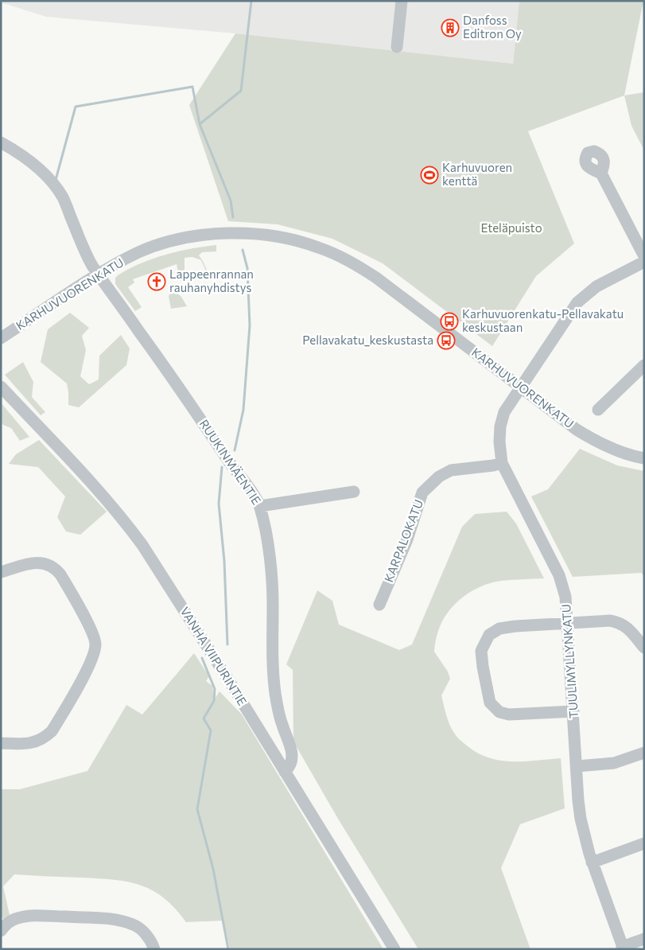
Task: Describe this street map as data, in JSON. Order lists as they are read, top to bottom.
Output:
{
  "streets": {
    "street": [
      "KARHUVUORENKATU",
      "RUUKINMÄENTIE",
      "KARPALOKATU",
      "VANHA VIIPURINTIE",
      "TUULIMYLLYNKATU"
    ]
  },
  "crossings": [
    ["KARHUVUORENKATU", "RUUKINMÄENTIE"],
    ["KARHUVUORENKATU", "TUULIMYLLYNKATU"],
    ["RUUKINMÄENTIE", "VANHA VIIPURINTIE"],
    ["KARPALOKATU", "TUULIMYLLYNKATU"]
  ],
  "parks": ["Eteläpuisto"],
  "places": {
    "building": ["Danfoss Editron Oy"],
    "sports": ["Karhuvuoren kenttä"],
    "church": ["Lappeenrannan rauhanyhdistys"],
    "bus stop": ["Karhuvuorenkatu-Pellavakatu keskustaan", "Pellavakatu_keskustasta"]
  }
}
